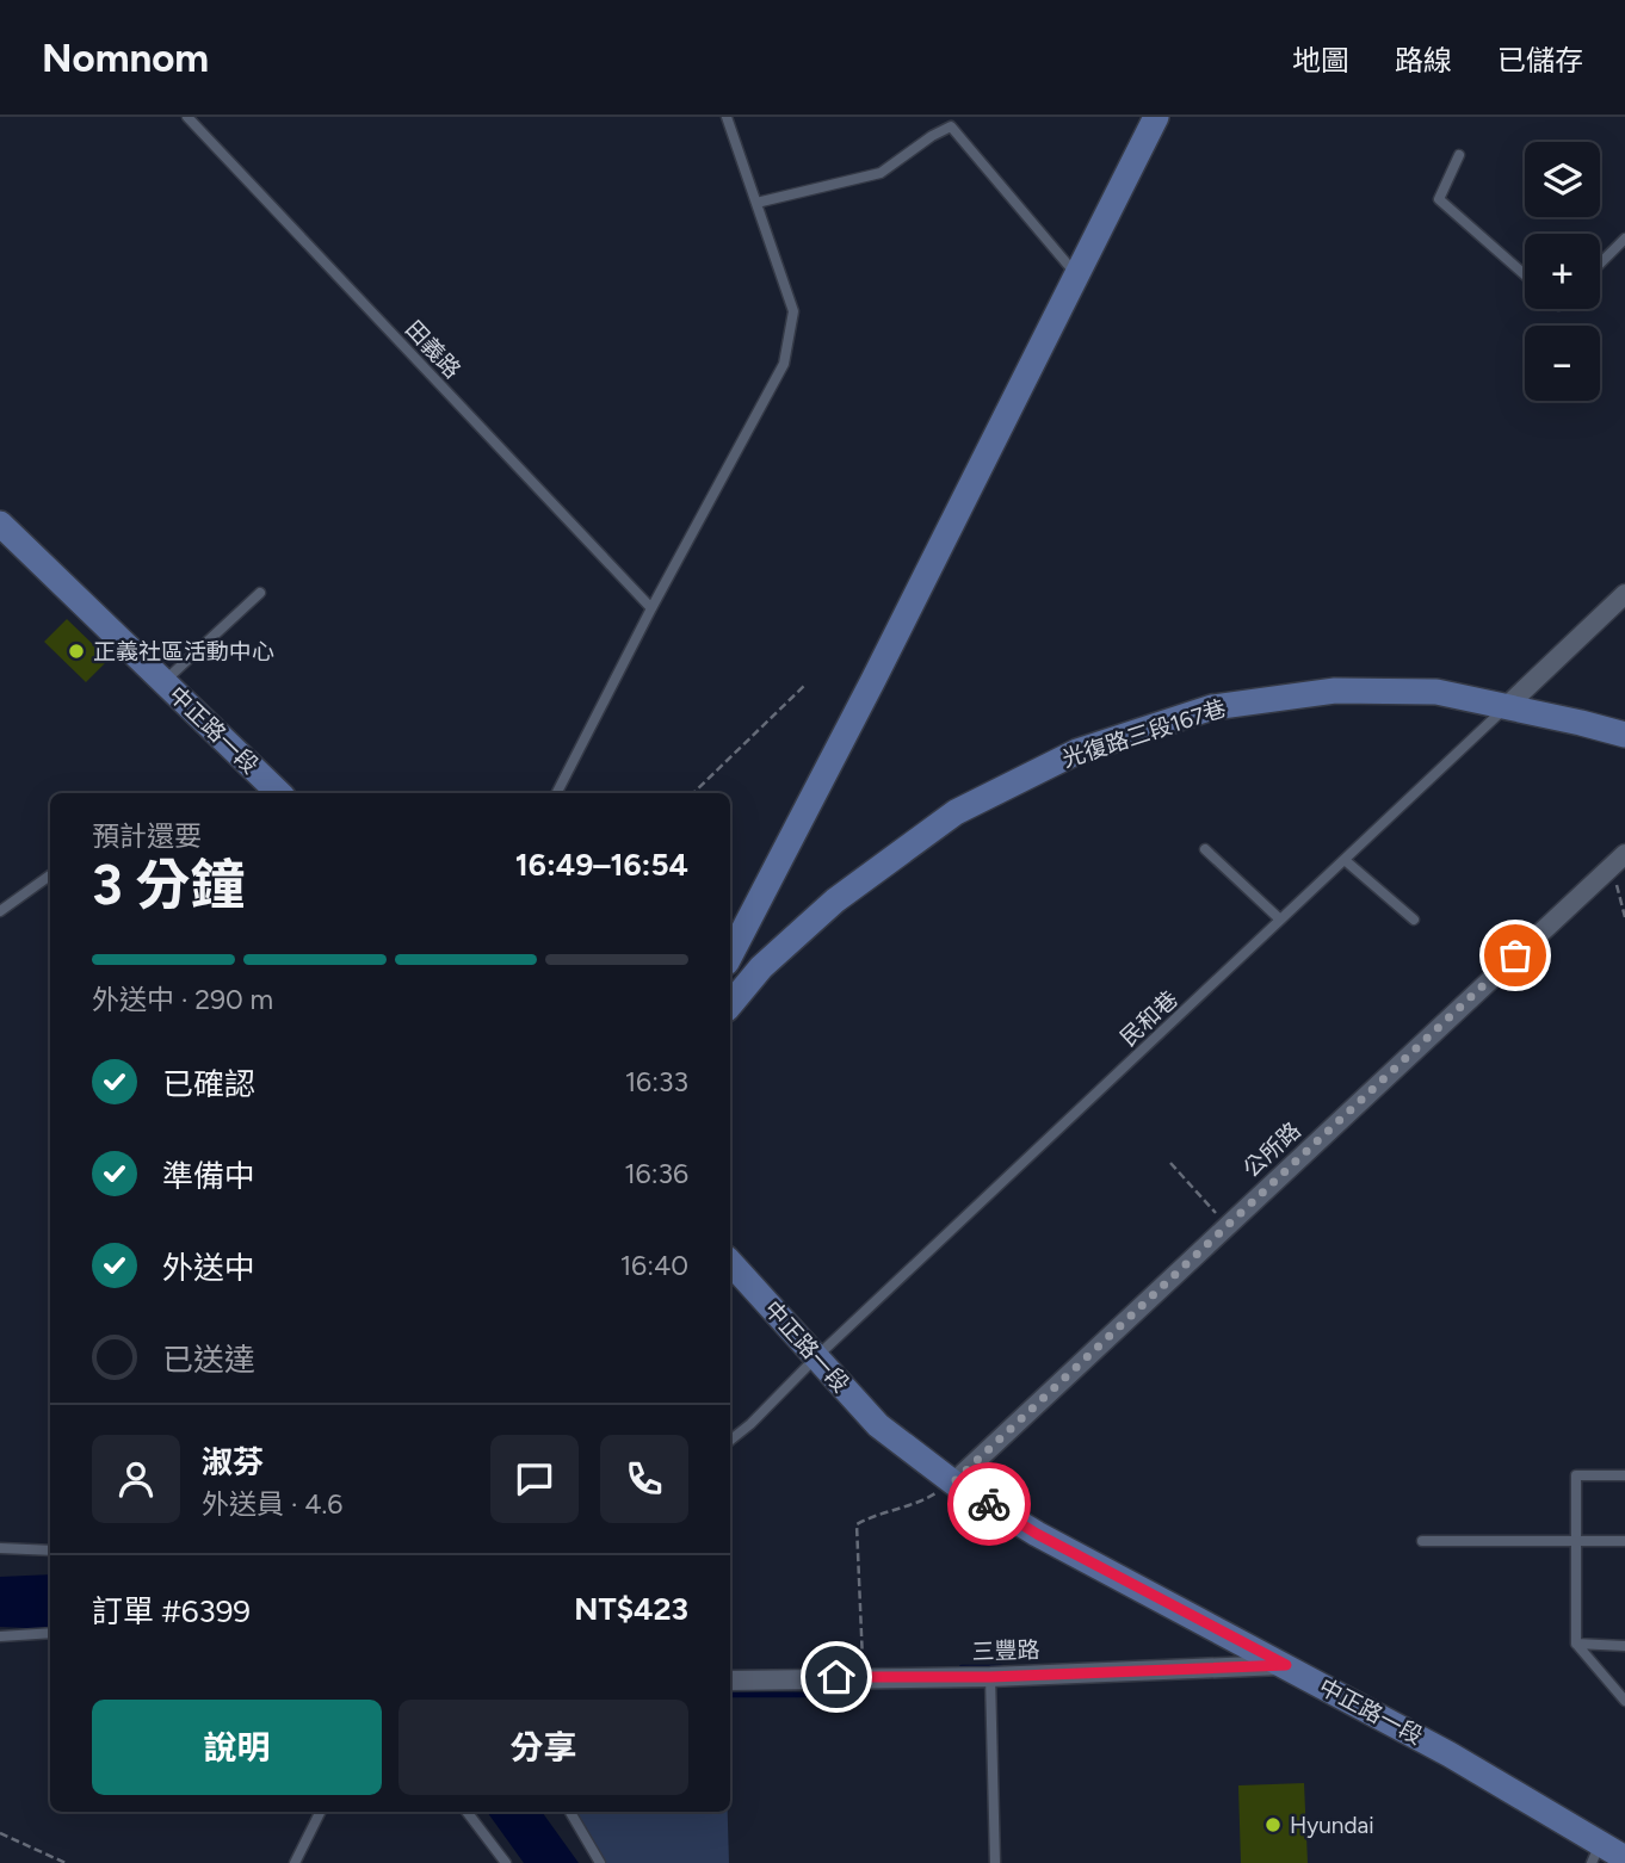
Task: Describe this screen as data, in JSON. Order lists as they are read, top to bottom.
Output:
{
  "streets": {
    "street": [
      "中正路一段",
      "光復路三段167巷",
      "公所路",
      "三豐路"
    ],
    "lane": ["田義路", "民和巷"]
  },
  "crossings": [
    ["中正路一段", "民和巷"],
    ["中正路一段", "公所路"],
    ["中正路一段", "三豐路"],
    ["光復路三段167巷", "民和巷"]
  ],
  "places": ["正義社區活動中心", "Hyundai"],
  "page": {
    "header": "Nomnom",
    "nav": ["地圖", "路線", "已儲存"],
    "map_buttons": ["+", "−"],
    "heading": ["3 分鐘", "預計還要", "16:49–16:54"],
    "panel": [
      "淑芬",
      "外送員 · 4.6",
      "訂單 #6399",
      "NT$423"
    ],
    "bar": "外送中 · 290 m",
    "list": [
      ["已確認", "16:33"],
      ["準備中", "16:36"],
      ["外送中", "16:40"],
      "已送達"
    ],
    "buttons": ["說明", "分享"]
  }
}
